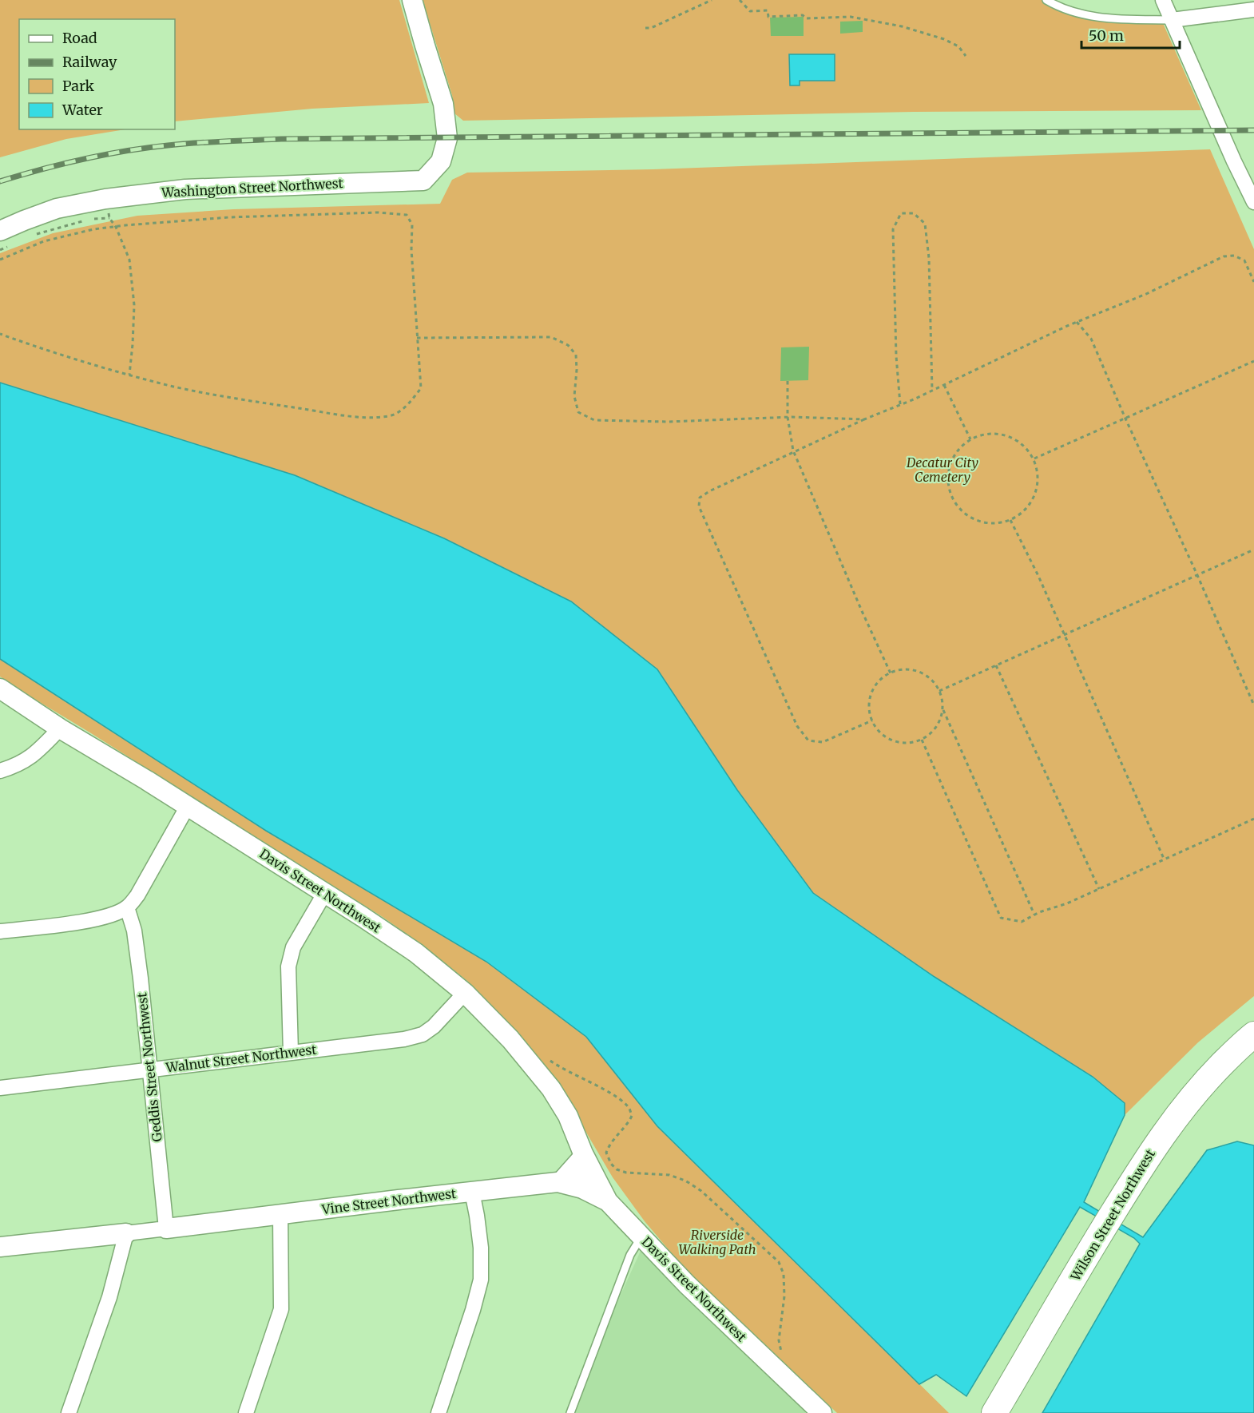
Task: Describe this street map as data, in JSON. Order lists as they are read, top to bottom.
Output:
{
  "streets": {
    "highway": ["Wilson Street Northwest"],
    "street": [
      "Washington Street Northwest",
      "Davis Street Northwest",
      "Walnut Street Northwest",
      "Geddis Street Northwest",
      "Vine Street Northwest"
    ]
  },
  "crossings": [
    ["Davis Street Northwest", "Walnut Street Northwest"],
    ["Davis Street Northwest", "Vine Street Northwest"],
    ["Walnut Street Northwest", "Geddis Street Northwest"],
    ["Geddis Street Northwest", "Vine Street Northwest"]
  ],
  "parks": ["Decatur City Cemetery", "Riverside Walking Path"],
  "legend": [
    "Road",
    "Railway",
    "Park",
    "Water"
  ],
  "scale_bar": "50 m"
}
